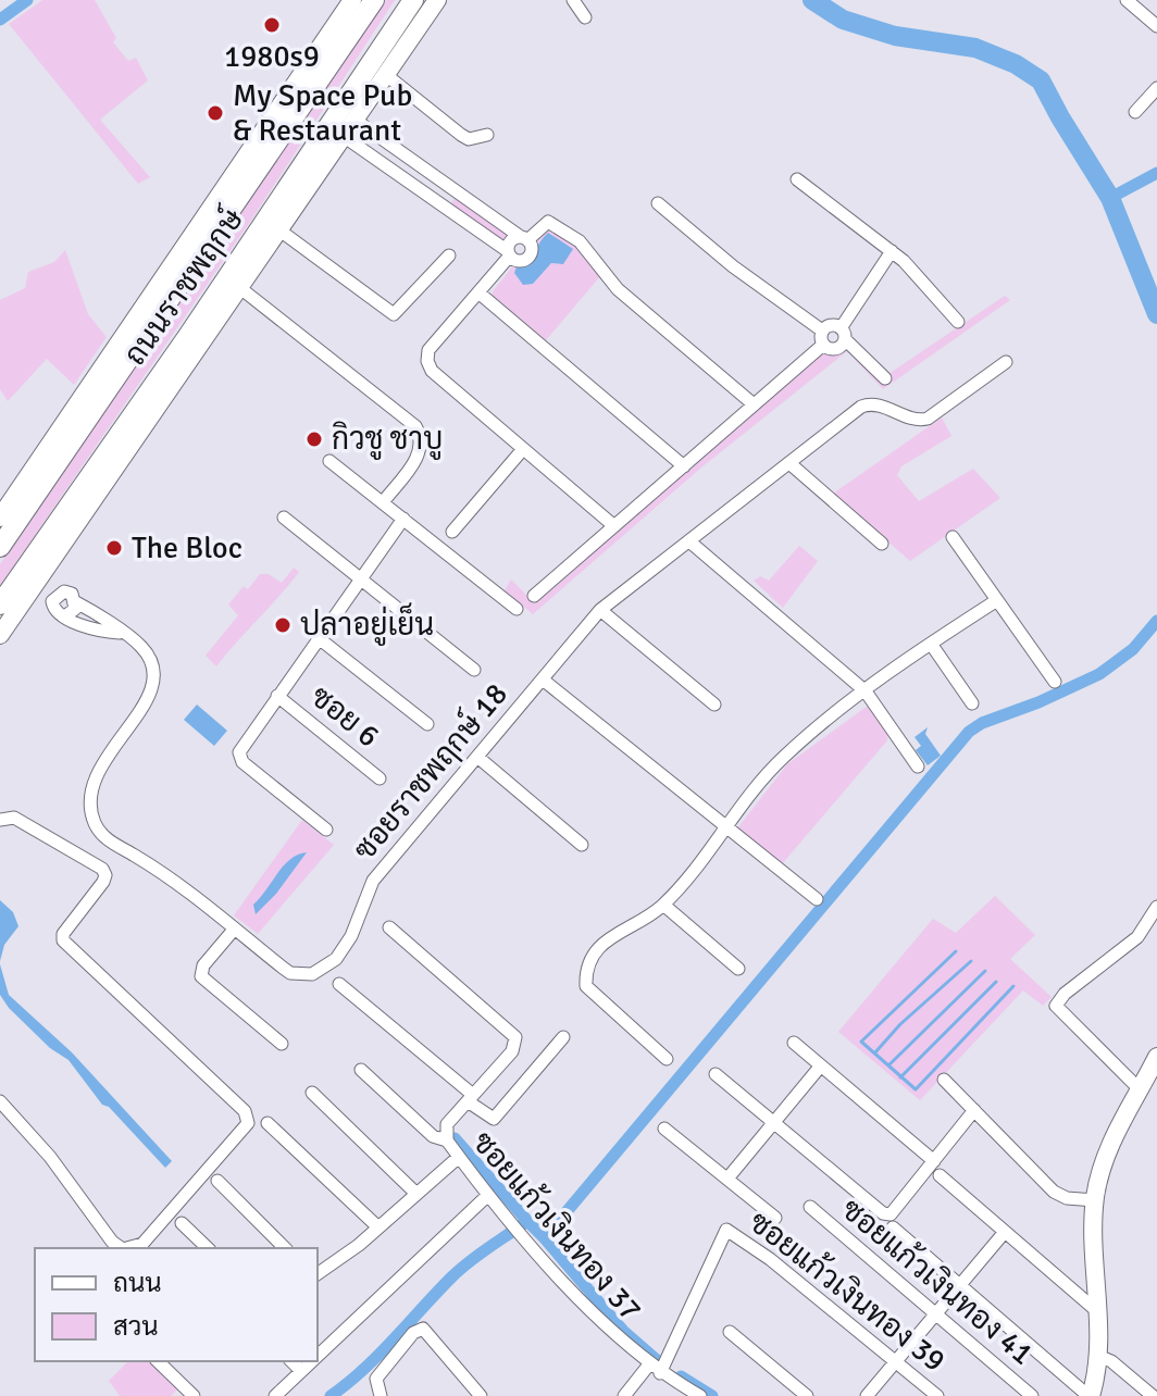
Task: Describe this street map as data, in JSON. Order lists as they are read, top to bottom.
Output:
{
  "streets": {
    "main road": ["ถนนราชพฤกษ์"],
    "street": [
      "ซอย 6",
      "ซอยราชพฤกษ์ 18",
      "ซอยแก้วเงินทอง 37",
      "ซอยแก้วเงินทอง 41",
      "ซอยแก้วเงินทอง 39"
    ]
  },
  "crossings": [
    ["ซอยแก้วเงินทอง 37", "ซอยแก้วเงินทอง 39"]
  ],
  "places": [
    "1980s9",
    "My Space Pub & Restaurant",
    "กิวชู ชาบู",
    "The Bloc",
    "ปลาอยู่เย็น"
  ],
  "legend": ["ถนน", "สวน"]
}
